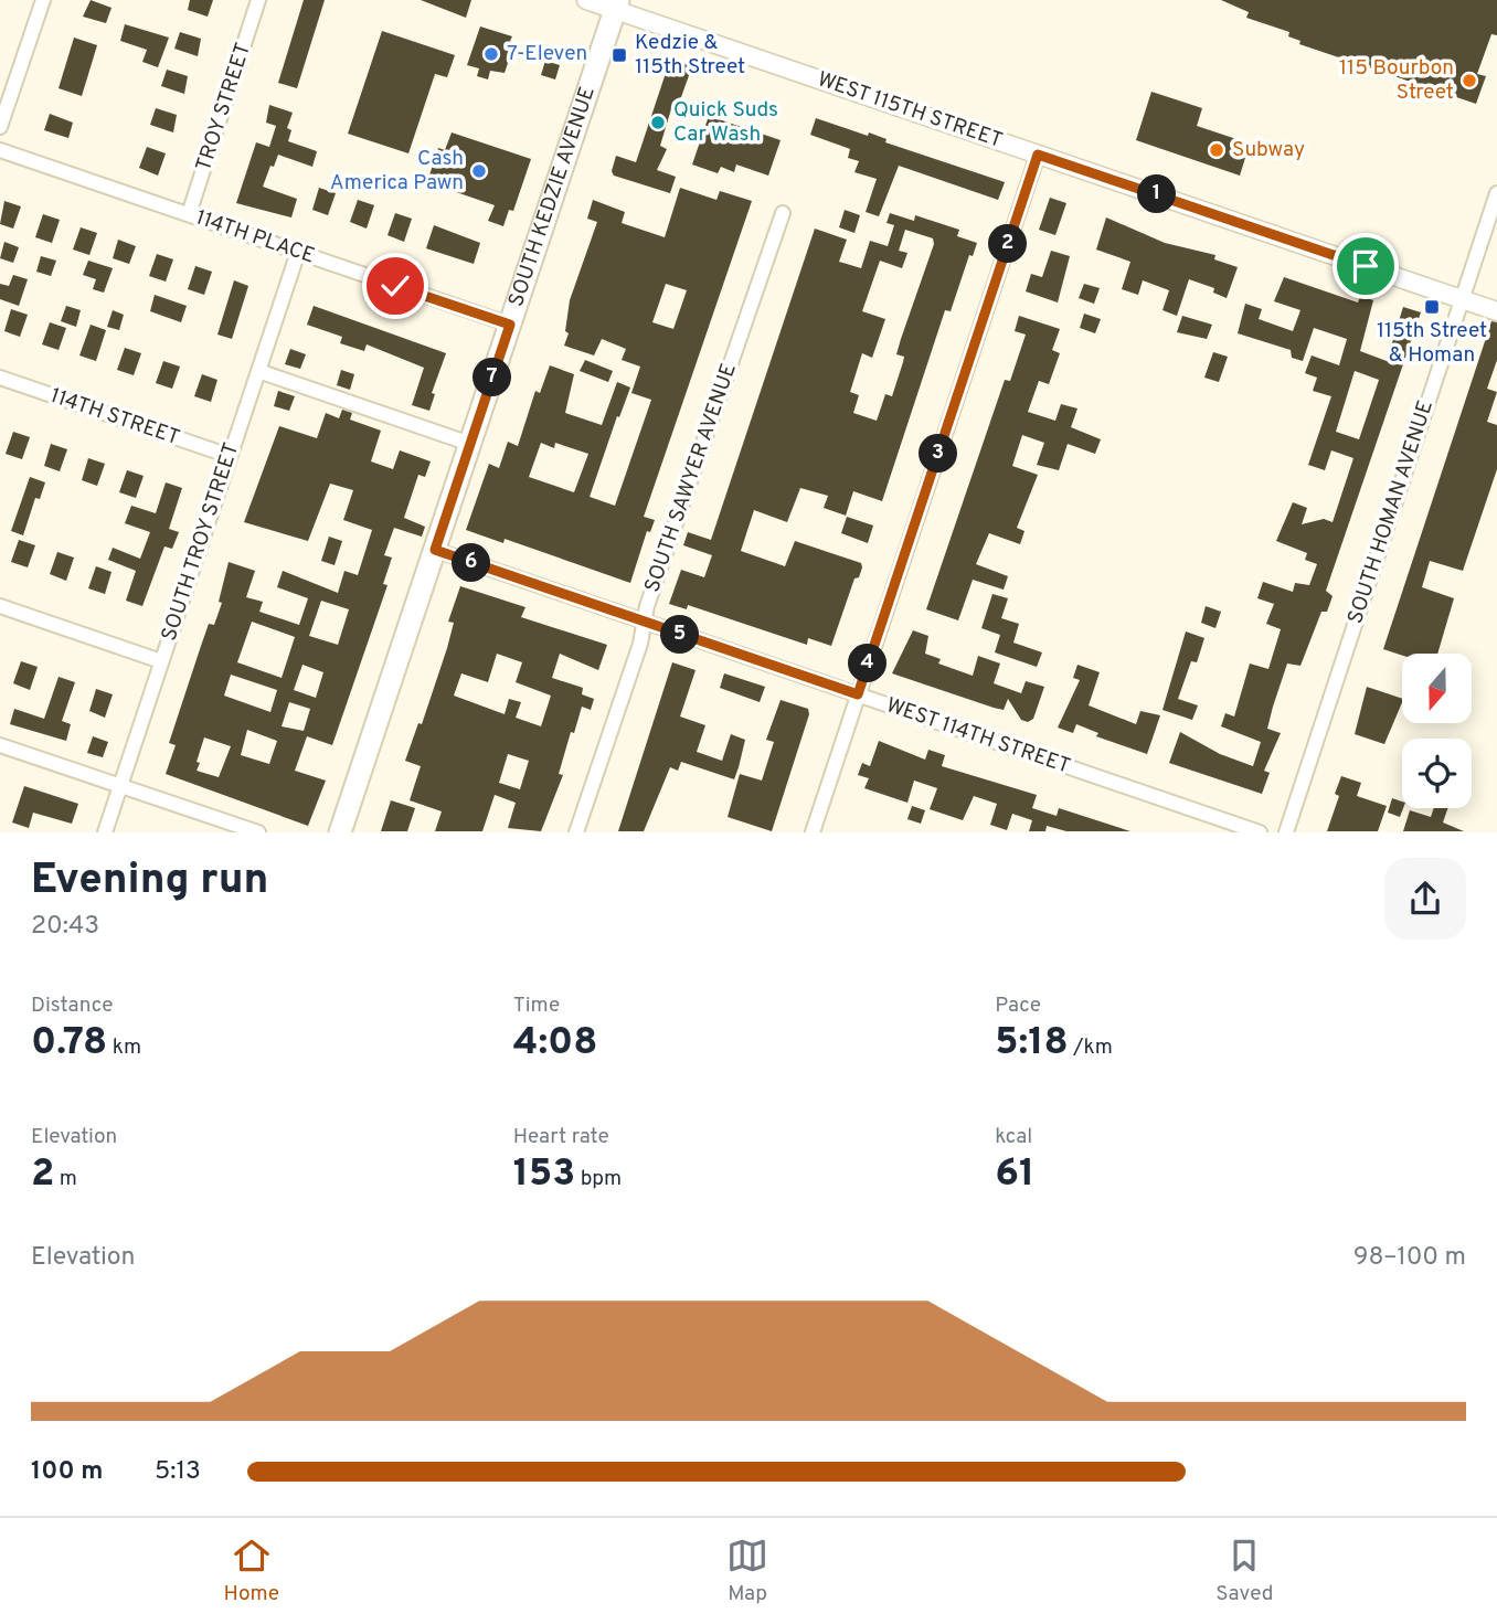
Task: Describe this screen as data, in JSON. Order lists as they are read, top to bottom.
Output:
{
  "streets": {
    "main road": ["SOUTH KEDZIE AVENUE"],
    "street": [
      "TROY STREET",
      "WEST 115TH STREET",
      "114TH PLACE",
      "114TH STREET",
      "SOUTH SAWYER AVENUE",
      "SOUTH HOMAN AVENUE",
      "SOUTH TROY STREET",
      "WEST 114TH STREET"
    ]
  },
  "crossings": [
    ["TROY STREET", "114TH PLACE"],
    ["WEST 115TH STREET", "SOUTH KEDZIE AVENUE"],
    ["WEST 115TH STREET", "SOUTH HOMAN AVENUE"],
    ["SOUTH KEDZIE AVENUE", "114TH PLACE"],
    ["SOUTH KEDZIE AVENUE", "WEST 114TH STREET"],
    ["114TH PLACE", "SOUTH TROY STREET"],
    ["114TH STREET", "SOUTH TROY STREET"],
    ["SOUTH SAWYER AVENUE", "WEST 114TH STREET"]
  ],
  "places": {
    "other": [
      "7-Eleven",
      "115 Bourbon Street",
      "Quick Suds Car Wash",
      "Subway",
      "Cash America Pawn"
    ],
    "transit": ["Kedzie & 115th Street", "115th Street & Homan"]
  },
  "north": "bottom",
  "page": {
    "pins": [
      "1",
      "2",
      "7",
      "3",
      "6",
      "5",
      "4"
    ],
    "heading": ["Evening run", "20:43"],
    "stats": [
      ["Distance", "0.78 km"],
      ["Time", "4:08"],
      ["Pace", "5:18 /km"],
      ["Elevation", "2 m"],
      ["Heart rate", "153 bpm"],
      ["kcal", "61"]
    ],
    "chart": ["Elevation", "98–100 m"],
    "list": [
      {
        "name": "100 m",
        "note": "5:13"
      }
    ],
    "tabs": ["Home", "Map", "Saved"]
  }
}
